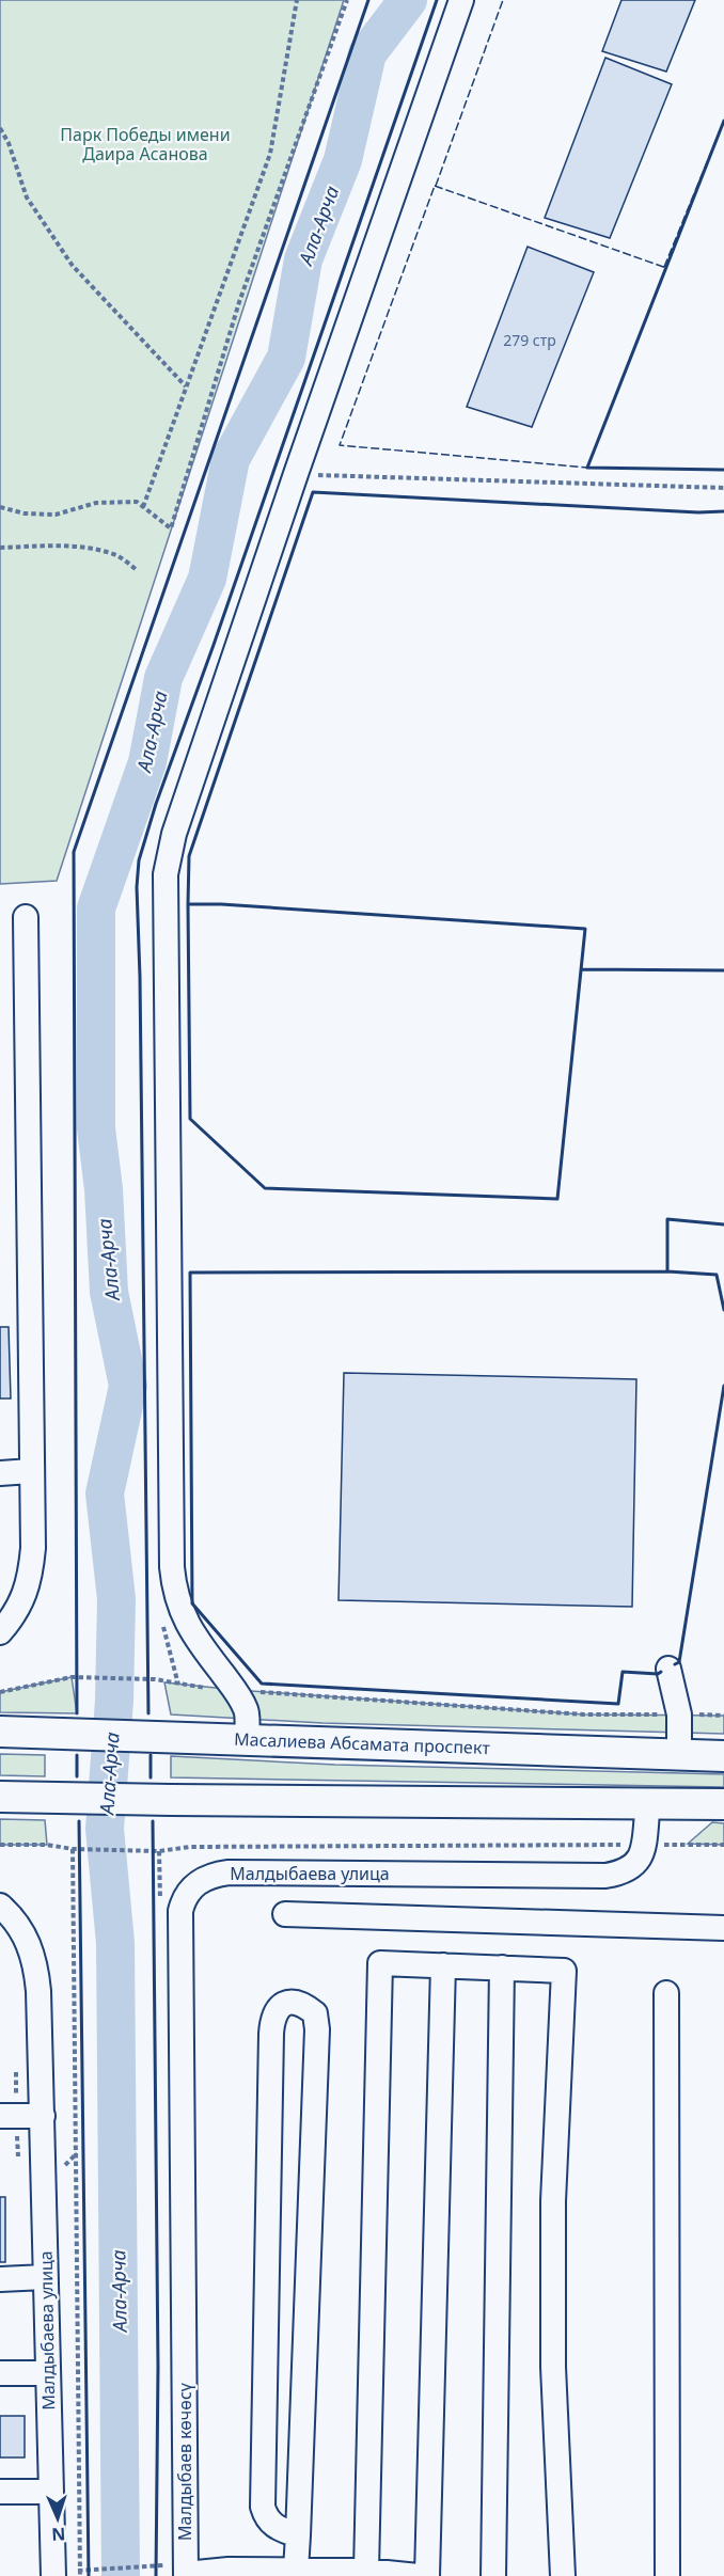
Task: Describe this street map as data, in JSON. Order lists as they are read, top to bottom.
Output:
{
  "streets": {
    "main road": ["Масалиева Абсамата проспект"],
    "street": ["Малдыбаева улица", "Малдыбаев көчөсү"]
  },
  "crossings": [
    ["Малдыбаева улица", "Малдыбаев көчөсү"]
  ],
  "water": ["Ала-Арча"],
  "parks": ["Парк Победы имени Даира Асанова"],
  "house_numbers": ["279 стр"],
  "north": "bottom"
}
